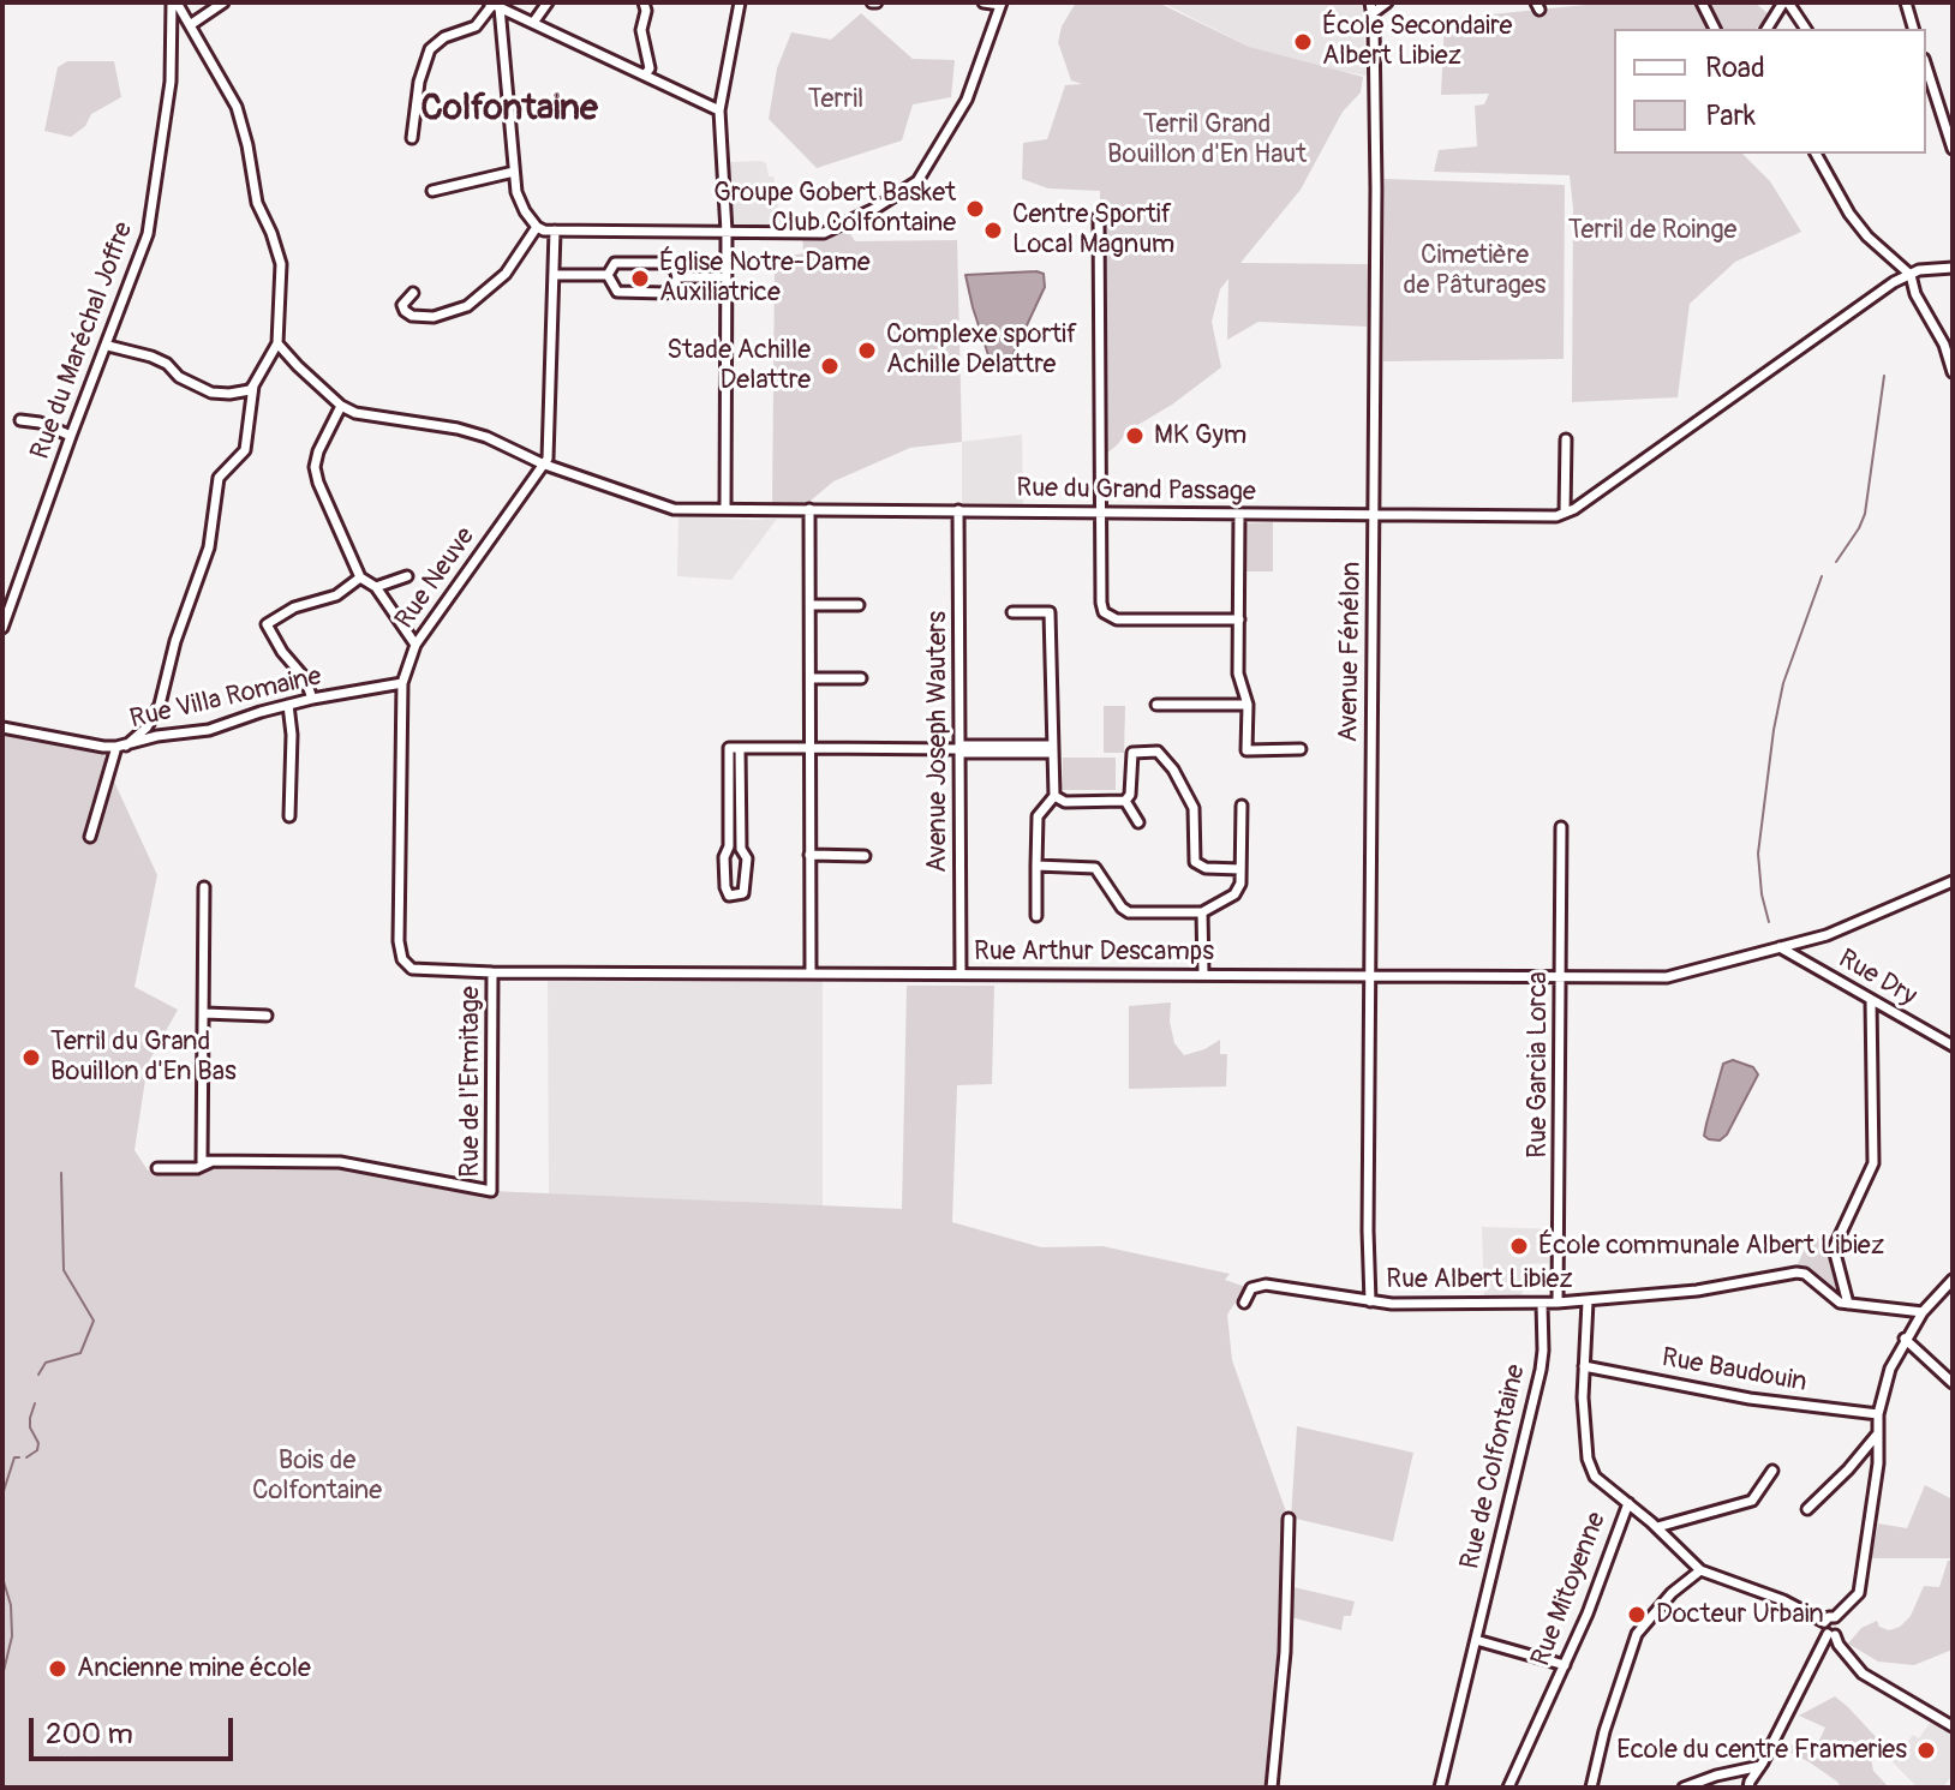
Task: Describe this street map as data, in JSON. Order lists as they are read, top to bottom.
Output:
{
  "streets": {
    "street": [
      "Rue du Maréchal Joffre",
      "Rue du Grand Passage",
      "Rue Neuve",
      "Avenue Fénélon",
      "Rue Villa Romaine",
      "Avenue Joseph Wauters",
      "Rue Arthur Descamps",
      "Rue Dry",
      "Rue Garcia Lorca",
      "Rue de l'Ermitage",
      "Rue Albert Libiez",
      "Rue Baudouin",
      "Rue de Colfontaine",
      "Rue Mitoyenne"
    ]
  },
  "crossings": [
    ["Rue du Grand Passage", "Rue Neuve"],
    ["Rue du Grand Passage", "Avenue Fénélon"],
    ["Rue du Grand Passage", "Avenue Joseph Wauters"],
    ["Rue Neuve", "Rue Villa Romaine"],
    ["Rue Neuve", "Rue Arthur Descamps"],
    ["Avenue Fénélon", "Rue Arthur Descamps"],
    ["Avenue Fénélon", "Rue Albert Libiez"],
    ["Avenue Joseph Wauters", "Rue Arthur Descamps"],
    ["Rue Arthur Descamps", "Rue Dry"],
    ["Rue Arthur Descamps", "Rue Garcia Lorca"],
    ["Rue Arthur Descamps", "Rue de l'Ermitage"],
    ["Rue Garcia Lorca", "Rue Albert Libiez"],
    ["Rue Albert Libiez", "Rue de Colfontaine"],
    ["Rue Albert Libiez", "Rue Mitoyenne"],
    ["Rue Baudouin", "Rue Mitoyenne"]
  ],
  "districts": ["Colfontaine"],
  "parks": [
    "Terril",
    "Terril Grand Bouillon d'En Haut",
    "Terril de Roinge",
    "Cimetière de Pâturages",
    "Bois de Colfontaine"
  ],
  "places": [
    "École Secondaire Albert Libiez",
    "Groupe Gobert Basket Club Colfontaine",
    "Centre Sportif Local Magnum",
    "Église Notre-Dame Auxiliatrice",
    "Complexe sportif Achille Delattre",
    "Stade Achille Delattre",
    "MK Gym",
    "Terril du Grand Bouillon d'En Bas",
    "École communale Albert Libiez",
    "Docteur Urbain",
    "Ancienne mine école",
    "Ecole du centre Frameries"
  ],
  "legend": ["Road", "Park"],
  "scale_bar": "200 m"
}
